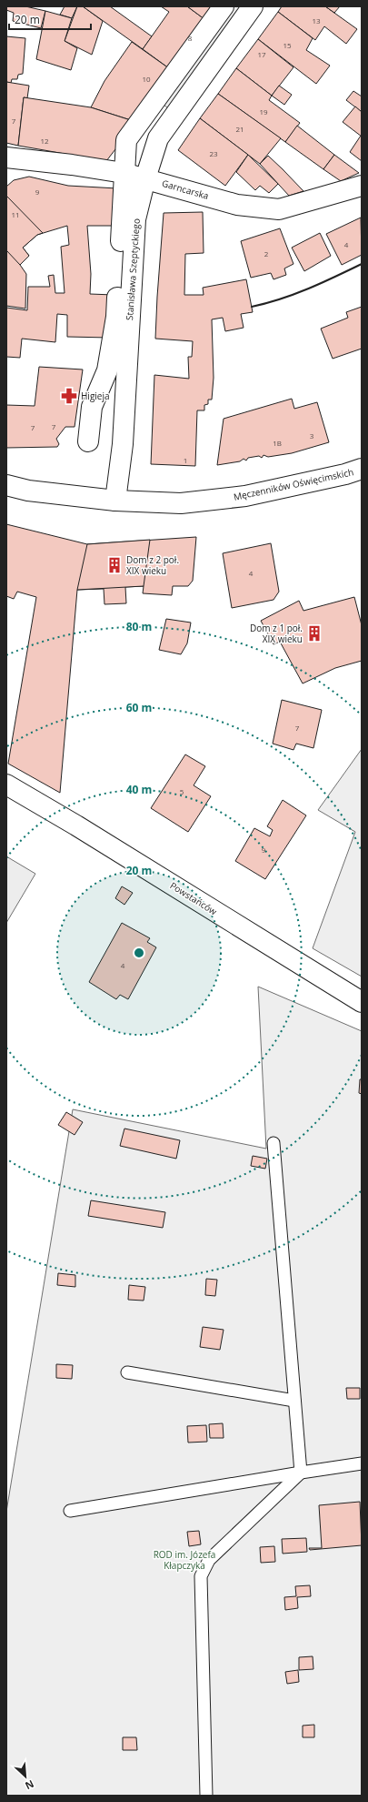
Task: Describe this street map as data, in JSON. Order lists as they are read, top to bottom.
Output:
{
  "streets": {
    "street": [
      "Garncarska",
      "Stanisława Szeptyckiego",
      "Męczenników Oświęcimskich",
      "Powstańców"
    ]
  },
  "crossings": [
    ["Garncarska", "Stanisława Szeptyckiego"],
    ["Stanisława Szeptyckiego", "Męczenników Oświęcimskich"]
  ],
  "parks": ["ROD im. Józefa Kłapczyka"],
  "places": {
    "pharmacy": ["Higieja"],
    "building": ["Dom z 2 poł. XIX wieku", "Dom z 1 poł. XIX wieku"]
  },
  "house_numbers": [
    "13",
    "8",
    "15",
    "17",
    "10",
    "19",
    "7",
    "21",
    "12",
    "23",
    "9",
    "11",
    "4",
    "2",
    "7",
    "7",
    "3",
    "1B",
    "1",
    "4",
    "7",
    "5",
    "9",
    "4"
  ],
  "scale_bar": "20 m",
  "north": "bottom right",
  "rings": [
    "80 m",
    "60 m",
    "40 m",
    "20 m"
  ]
}
